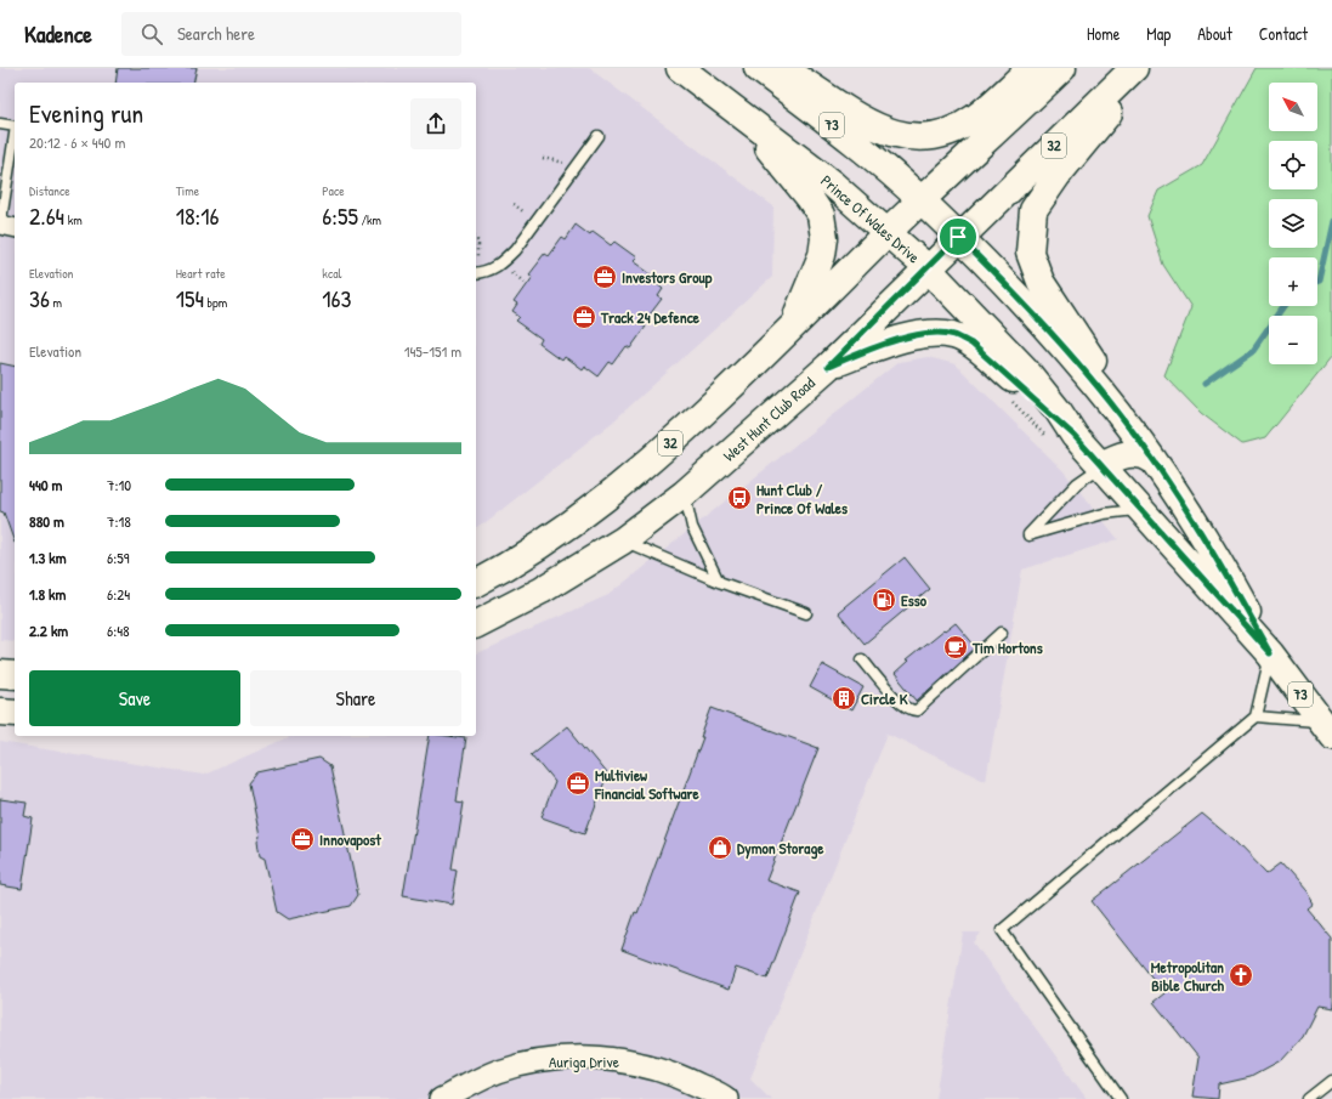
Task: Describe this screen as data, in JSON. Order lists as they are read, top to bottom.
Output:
{
  "streets": {
    "main road": [
      "73",
      "32",
      "Prince Of Wales Drive",
      "West Hunt Club Road"
    ],
    "street": ["Auriga Drive"]
  },
  "crossings": [
    ["32", "Prince Of Wales Drive"],
    ["Prince Of Wales Drive", "West Hunt Club Road"]
  ],
  "places": {
    "office": [
      "Investors Group",
      "Track 24 Defence",
      "Multiview Financial Software",
      "Innovapost"
    ],
    "bus stop": ["Hunt Club / Prince Of Wales"],
    "fuel station": ["Esso"],
    "cafe": ["Tim Hortons"],
    "building": ["Circle K"],
    "shop": ["Dymon Storage"],
    "church": ["Metropolitan Bible Church"]
  },
  "north": "top left",
  "page": {
    "header": "Kadence",
    "search": "Search here",
    "nav": [
      "Home",
      "Map",
      "About",
      "Contact"
    ],
    "map_buttons": ["+", "−"],
    "heading": ["Evening run", "20:12 · 6 × 440 m"],
    "stats": [
      ["Distance", "2.64 km"],
      ["Time", "18:16"],
      ["Pace", "6:55 /km"],
      ["Elevation", "36 m"],
      ["Heart rate", "154 bpm"],
      ["kcal", "163"]
    ],
    "chart": ["Elevation", "145–151 m"],
    "list": [
      {
        "name": "440 m",
        "note": "7:10"
      },
      {
        "name": "880 m",
        "note": "7:18"
      },
      {
        "name": "1.3 km",
        "note": "6:59"
      },
      {
        "name": "1.8 km",
        "note": "6:24"
      },
      {
        "name": "2.2 km",
        "note": "6:48"
      }
    ],
    "buttons": ["Save", "Share"]
  }
}
